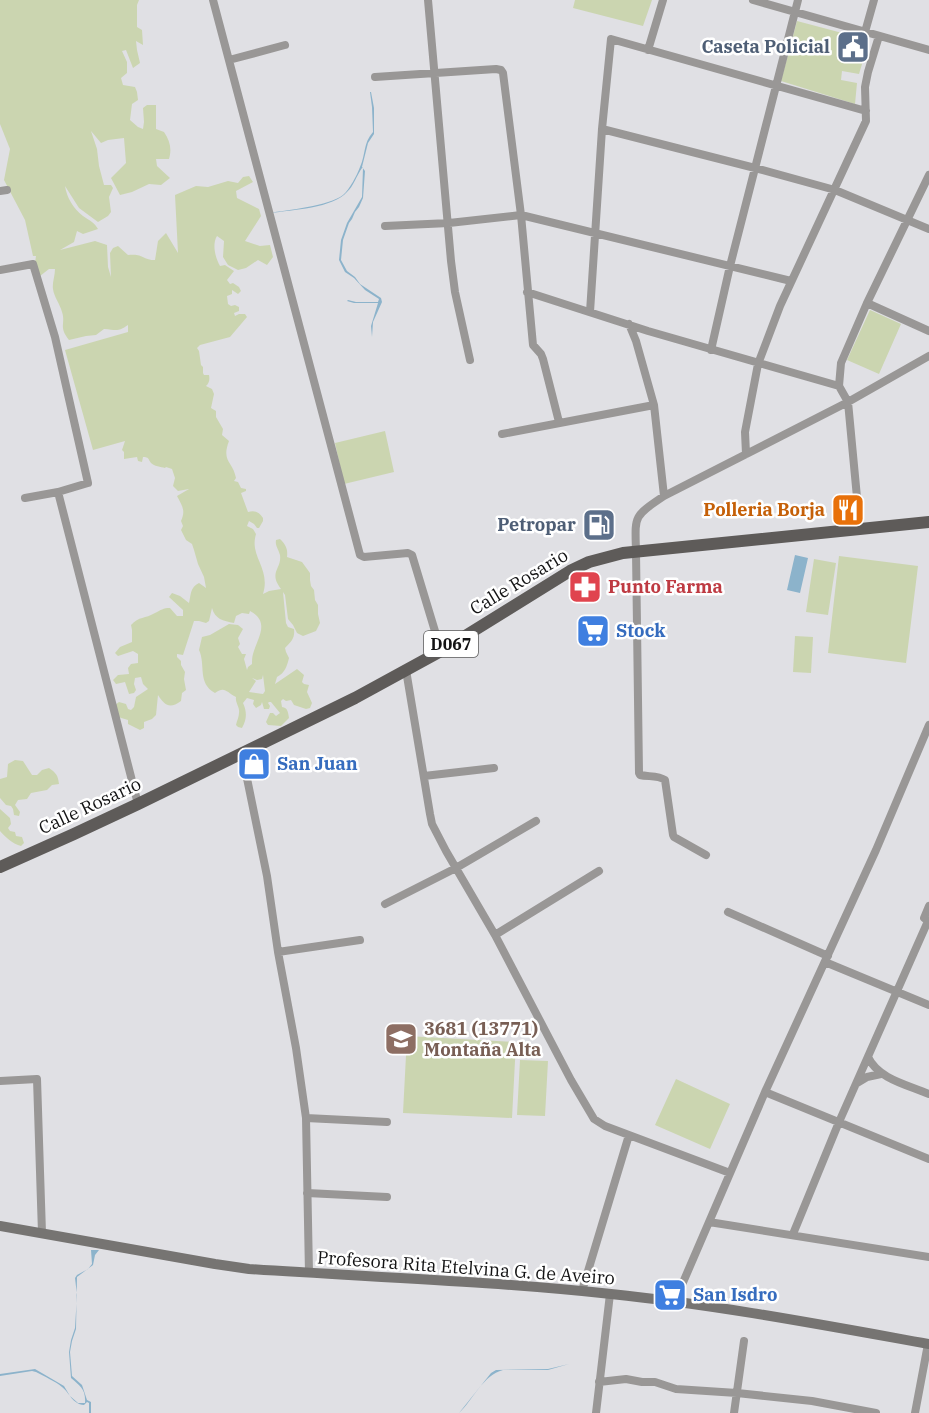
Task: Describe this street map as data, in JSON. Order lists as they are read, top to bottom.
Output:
{
  "streets": {
    "main road": ["Calle Rosario", "D067"],
    "street": ["Profesora Rita Etelvina G. de Aveiro"]
  },
  "places": {
    "public building": ["Caseta Policial"],
    "restaurant": ["Polleria Borja"],
    "fuel station": ["Petropar"],
    "pharmacy": ["Punto Farma"],
    "supermarket": ["Stock", "San Isdro"],
    "shop": ["San Juan"],
    "school or university": ["3681 (13771) Montaña Alta"]
  }
}
